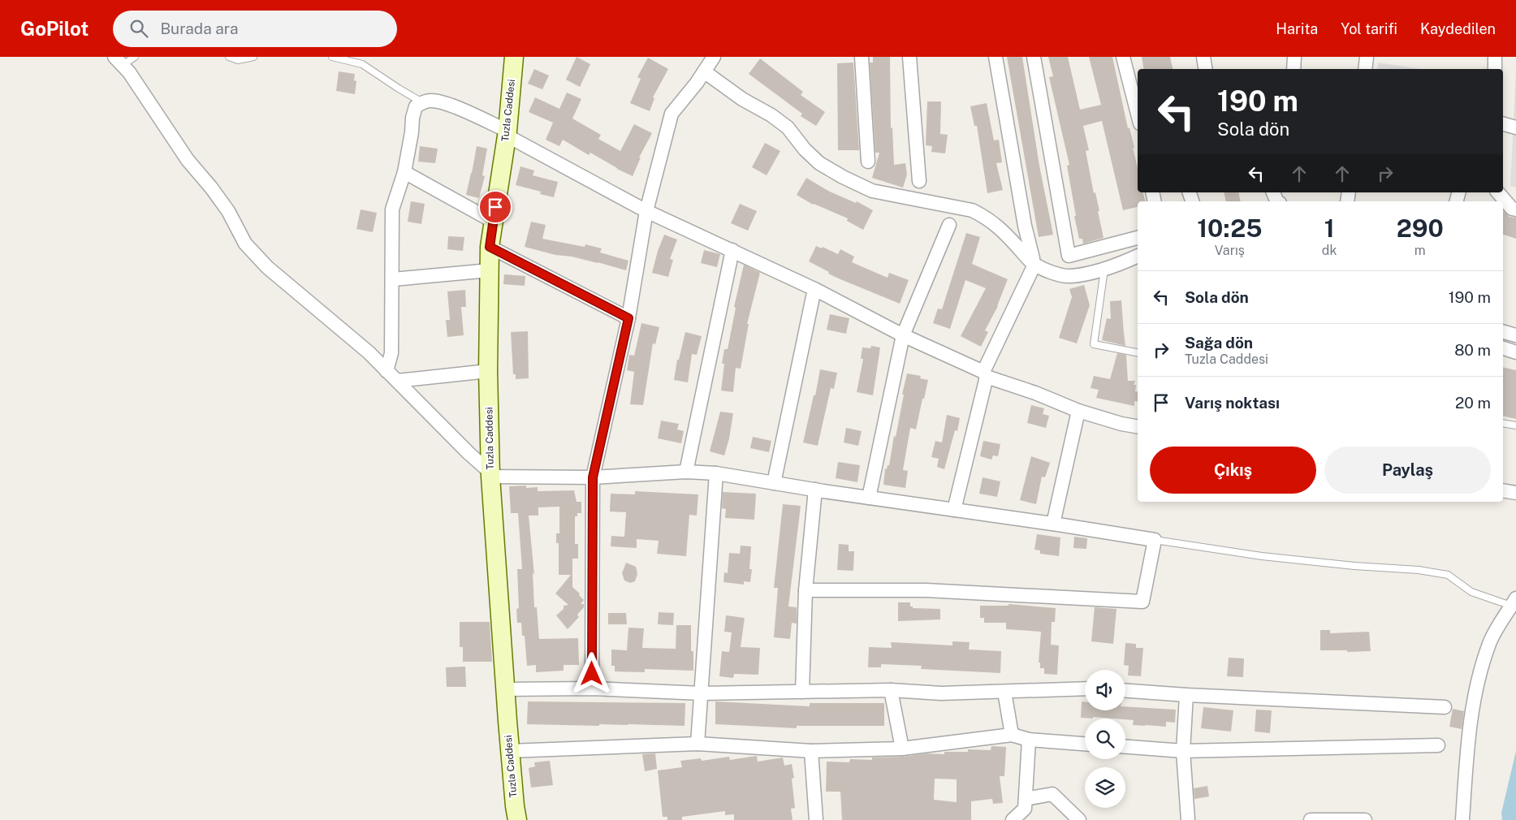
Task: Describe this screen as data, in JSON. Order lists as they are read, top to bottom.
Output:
{
  "streets": {
    "main road": ["Tuzla Caddesi"]
  },
  "page": {
    "header": "GoPilot",
    "search": "Burada ara",
    "nav": ["Harita", "Yol tarifi", "Kaydedilen"],
    "turn": ["190 m", "Sola dön"],
    "eta": [
      "10:25",
      "Varış",
      "1",
      "dk",
      "290",
      "m"
    ],
    "list": [
      {
        "name": "Sola dön",
        "value": "190 m"
      },
      {
        "name": "Sağa dön",
        "note": "Tuzla Caddesi",
        "value": "80 m"
      },
      {
        "name": "Varış noktası",
        "value": "20 m"
      }
    ],
    "buttons": ["Çıkış", "Paylaş"]
  }
}
